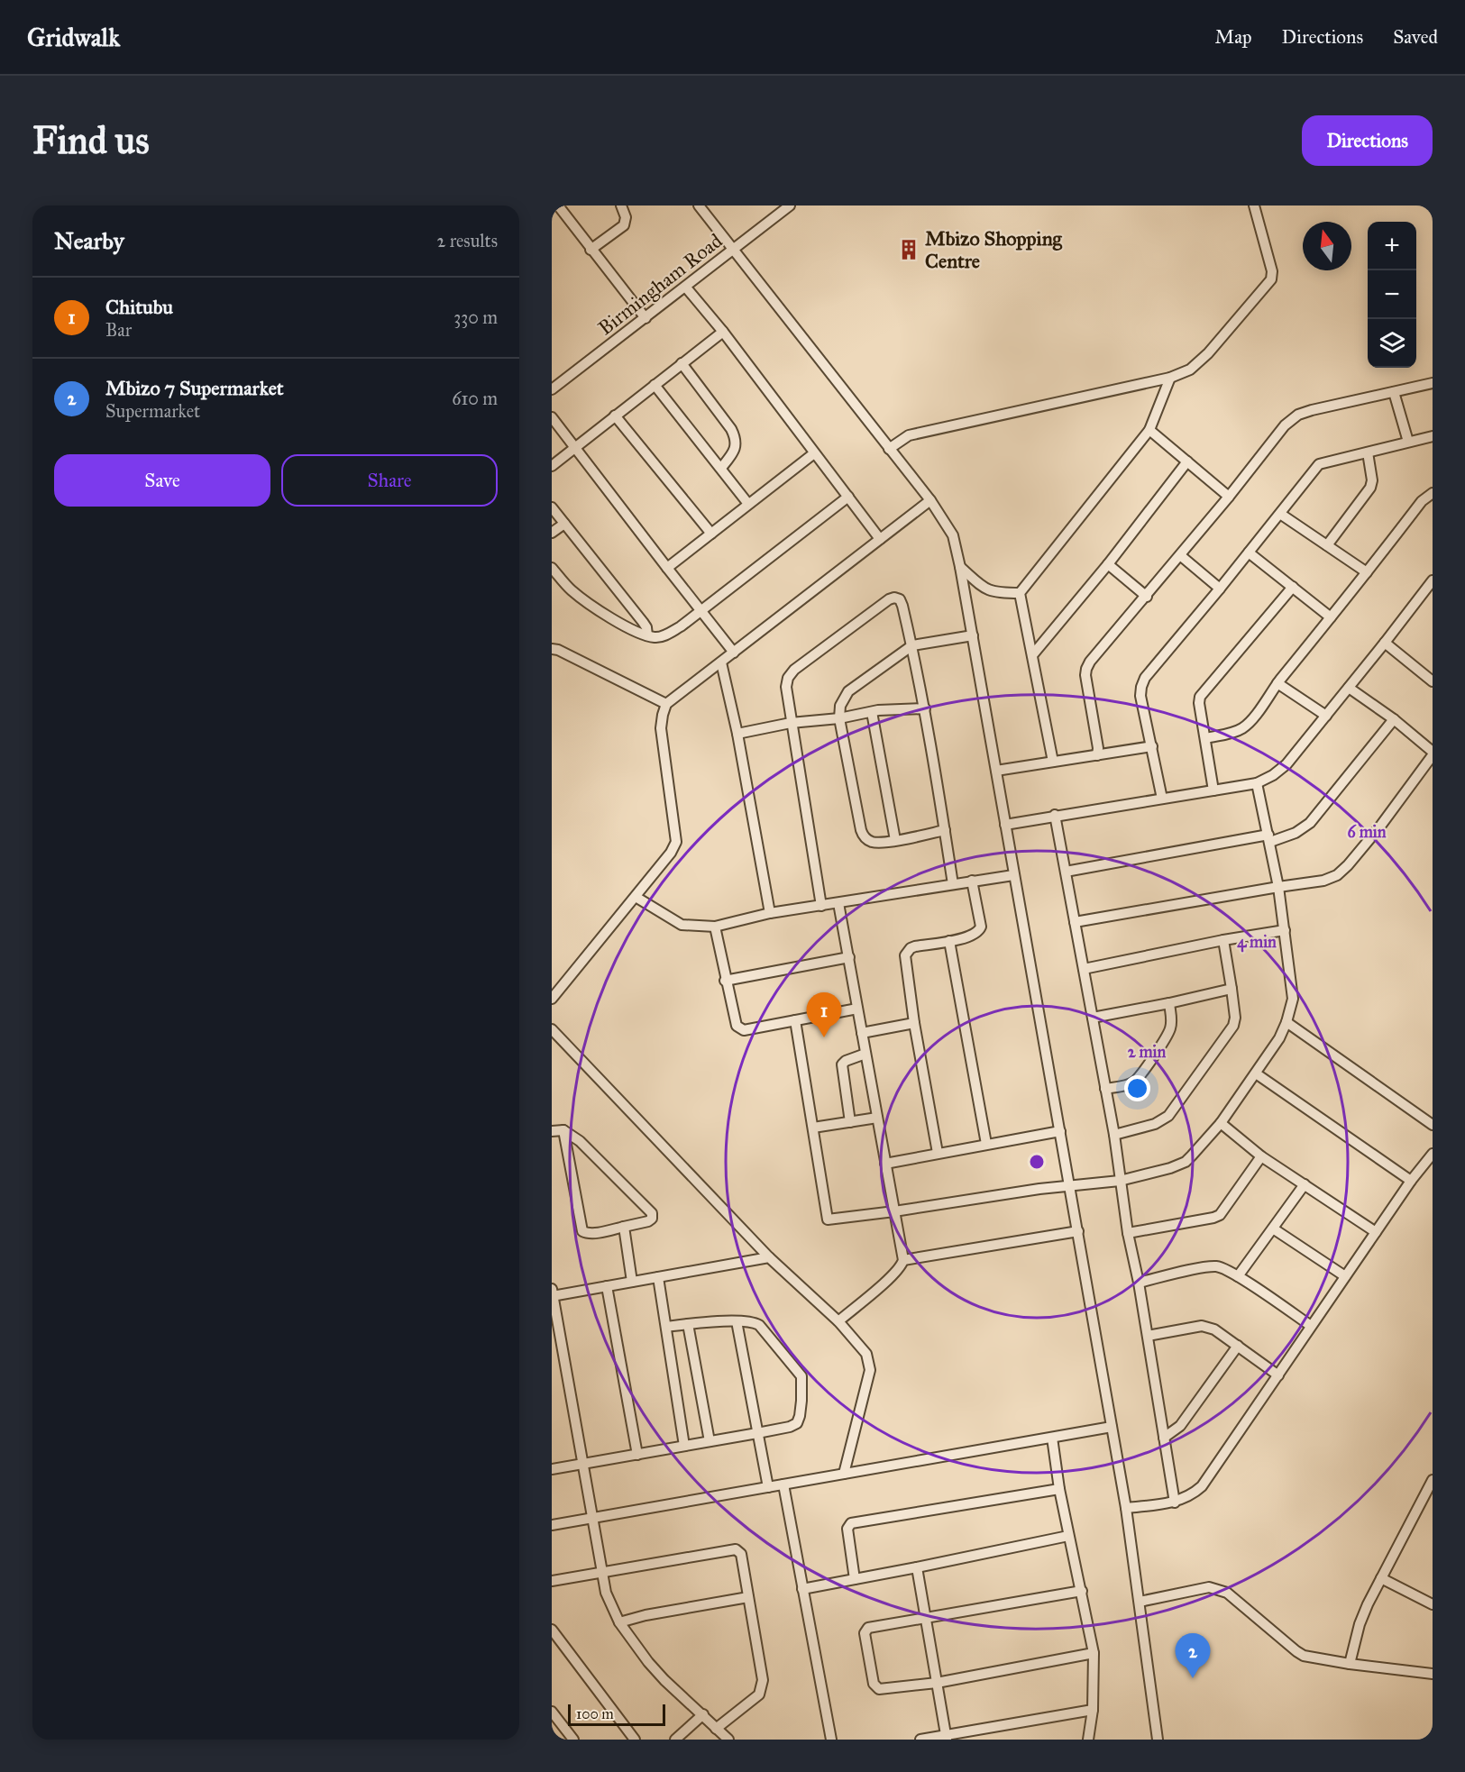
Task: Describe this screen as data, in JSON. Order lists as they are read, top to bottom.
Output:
{
  "streets": {
    "street": ["Birmingham Road"]
  },
  "places": {
    "building": ["Mbizo Shopping Centre"]
  },
  "scale_bar": "100 m",
  "north": "top",
  "page": {
    "header": "Gridwalk",
    "nav": ["Map", "Directions", "Saved"],
    "buttons": [
      "Directions",
      ["Save", "Share"]
    ],
    "title": "Find us",
    "heading": ["Nearby", "2 results"],
    "map_buttons": ["+", "−"],
    "list": [
      {
        "mark": "1",
        "name": "Chitubu",
        "note": "Bar",
        "value": "330 m"
      },
      {
        "mark": "2",
        "name": "Mbizo 7 Supermarket",
        "note": "Supermarket",
        "value": "610 m"
      }
    ],
    "pins": ["1", "2"],
    "scale": "100 m"
  },
  "rings": ["6 min", "4 min", "2 min"]
}
